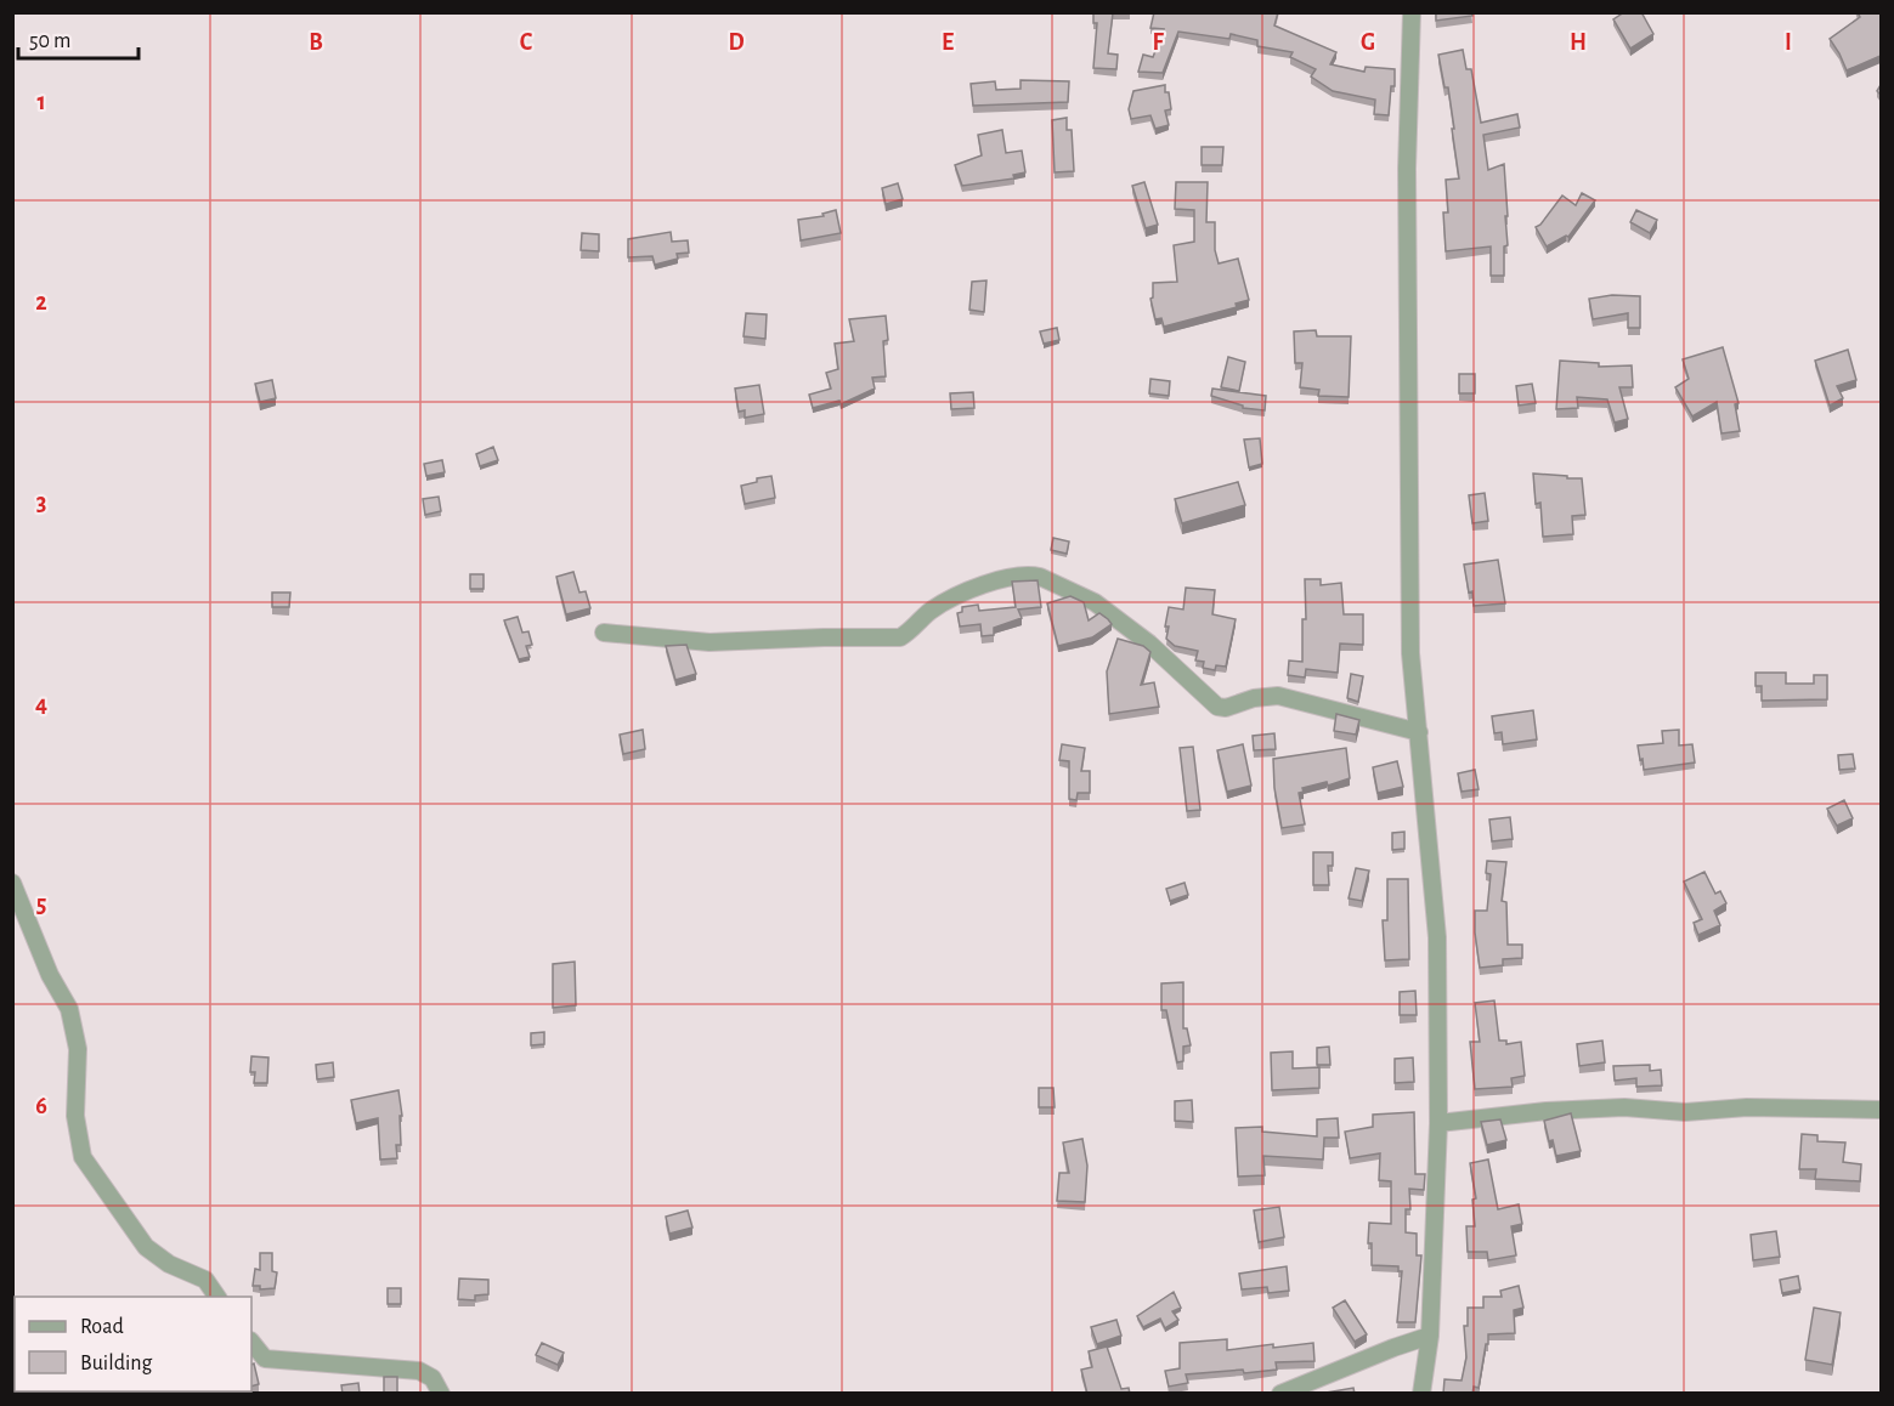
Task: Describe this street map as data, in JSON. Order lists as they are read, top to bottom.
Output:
{
  "legend": ["Road", "Building"],
  "scale_bar": "50 m",
  "grid": {
    "columns": [
      "B",
      "C",
      "D",
      "E",
      "F",
      "G",
      "H",
      "I"
    ],
    "rows": [
      "1",
      "2",
      "3",
      "4",
      "5",
      "6"
    ]
  }
}
